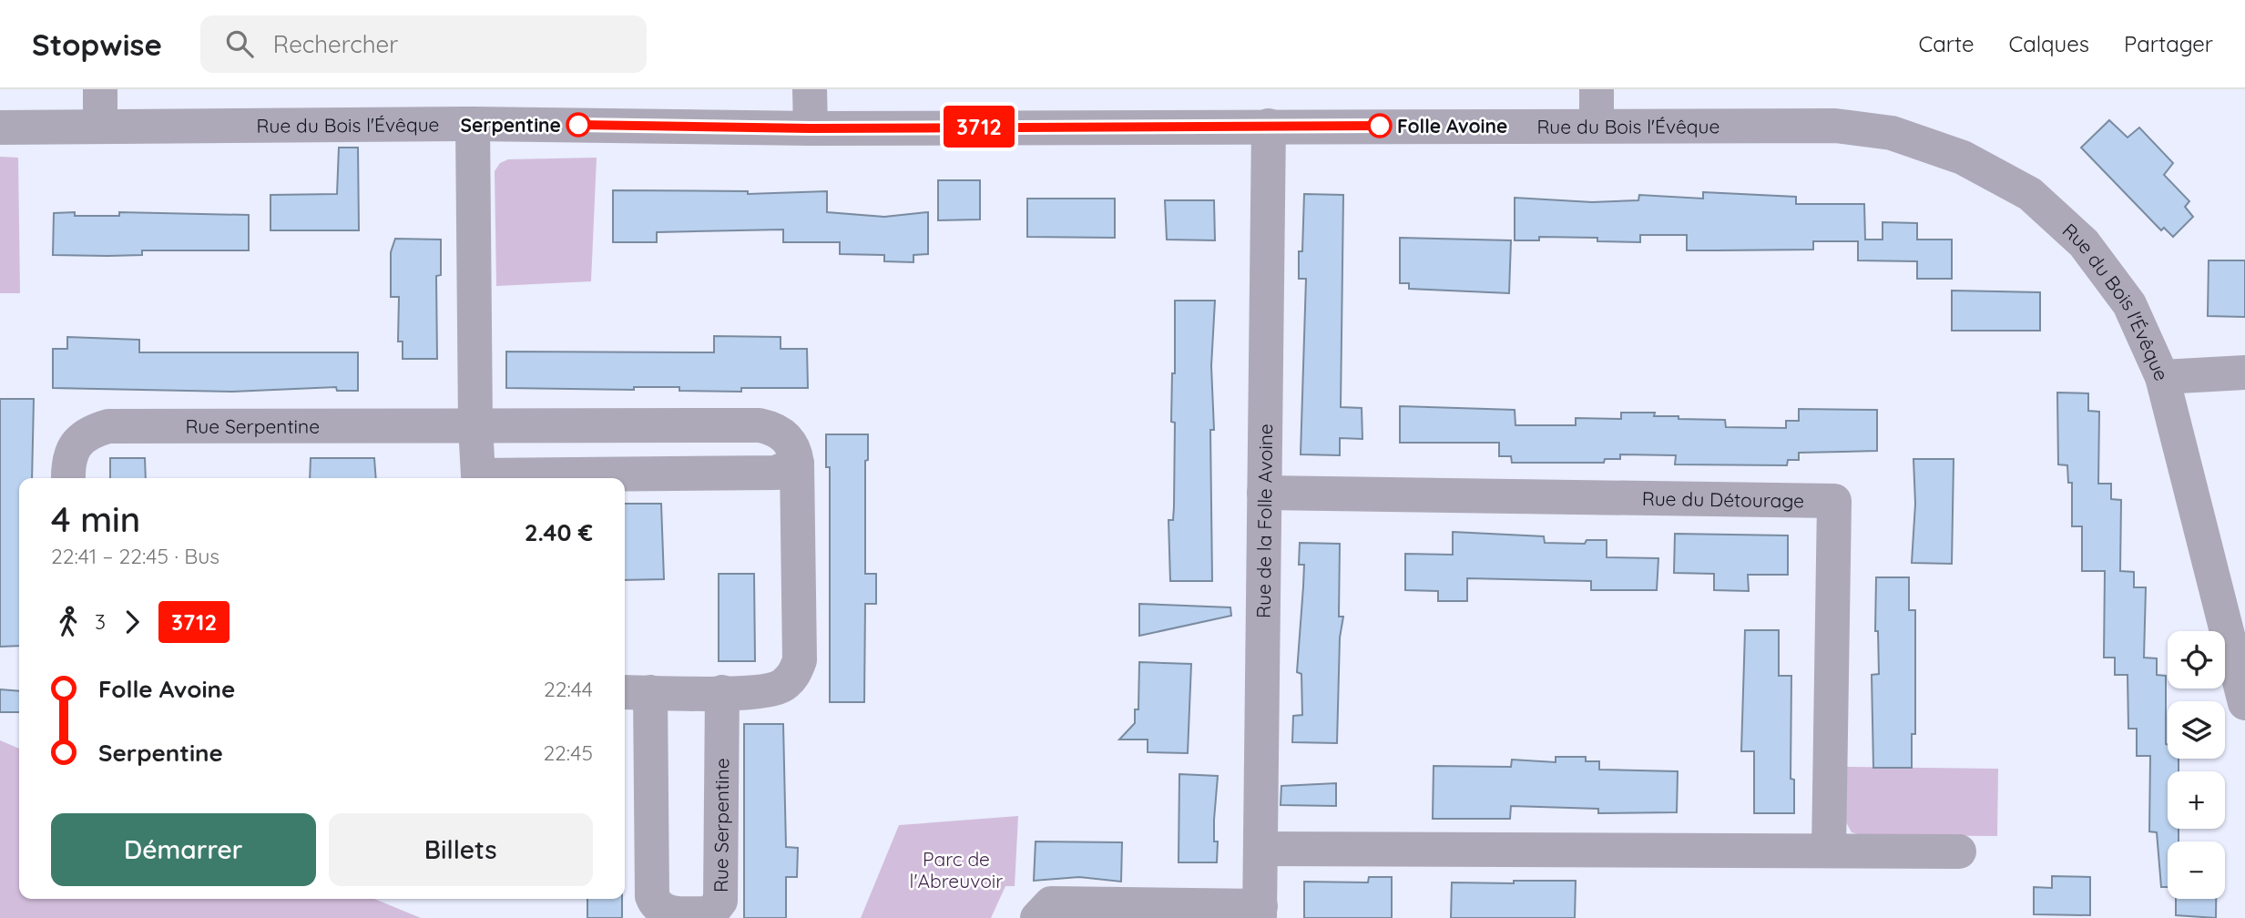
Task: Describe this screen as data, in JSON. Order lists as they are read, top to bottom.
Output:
{
  "streets": {
    "street": [
      "Rue du Bois l'Évêque",
      "Rue Serpentine",
      "Rue du Détourage",
      "Rue de la Folle Avoine"
    ]
  },
  "crossings": [
    ["Rue du Bois l'Évêque", "Rue de la Folle Avoine"],
    ["Rue du Détourage", "Rue de la Folle Avoine"]
  ],
  "parks": ["Parc de l'Abreuvoir"],
  "places": ["Serpentine", "Folle Avoine"],
  "lines": ["bus line 3712"],
  "page": {
    "header": "Stopwise",
    "search": "Rechercher",
    "nav": ["Carte", "Calques", "Partager"],
    "on_map": "3712",
    "heading": ["4 min", "22:41 – 22:45 · Bus", "2.40 €"],
    "legs": ["3", "3712"],
    "map_buttons": ["+", "−"],
    "list": [
      {
        "name": "Folle Avoine",
        "value": "22:44"
      },
      {
        "name": "Serpentine",
        "value": "22:45"
      }
    ],
    "buttons": ["Démarrer", "Billets"]
  }
}
